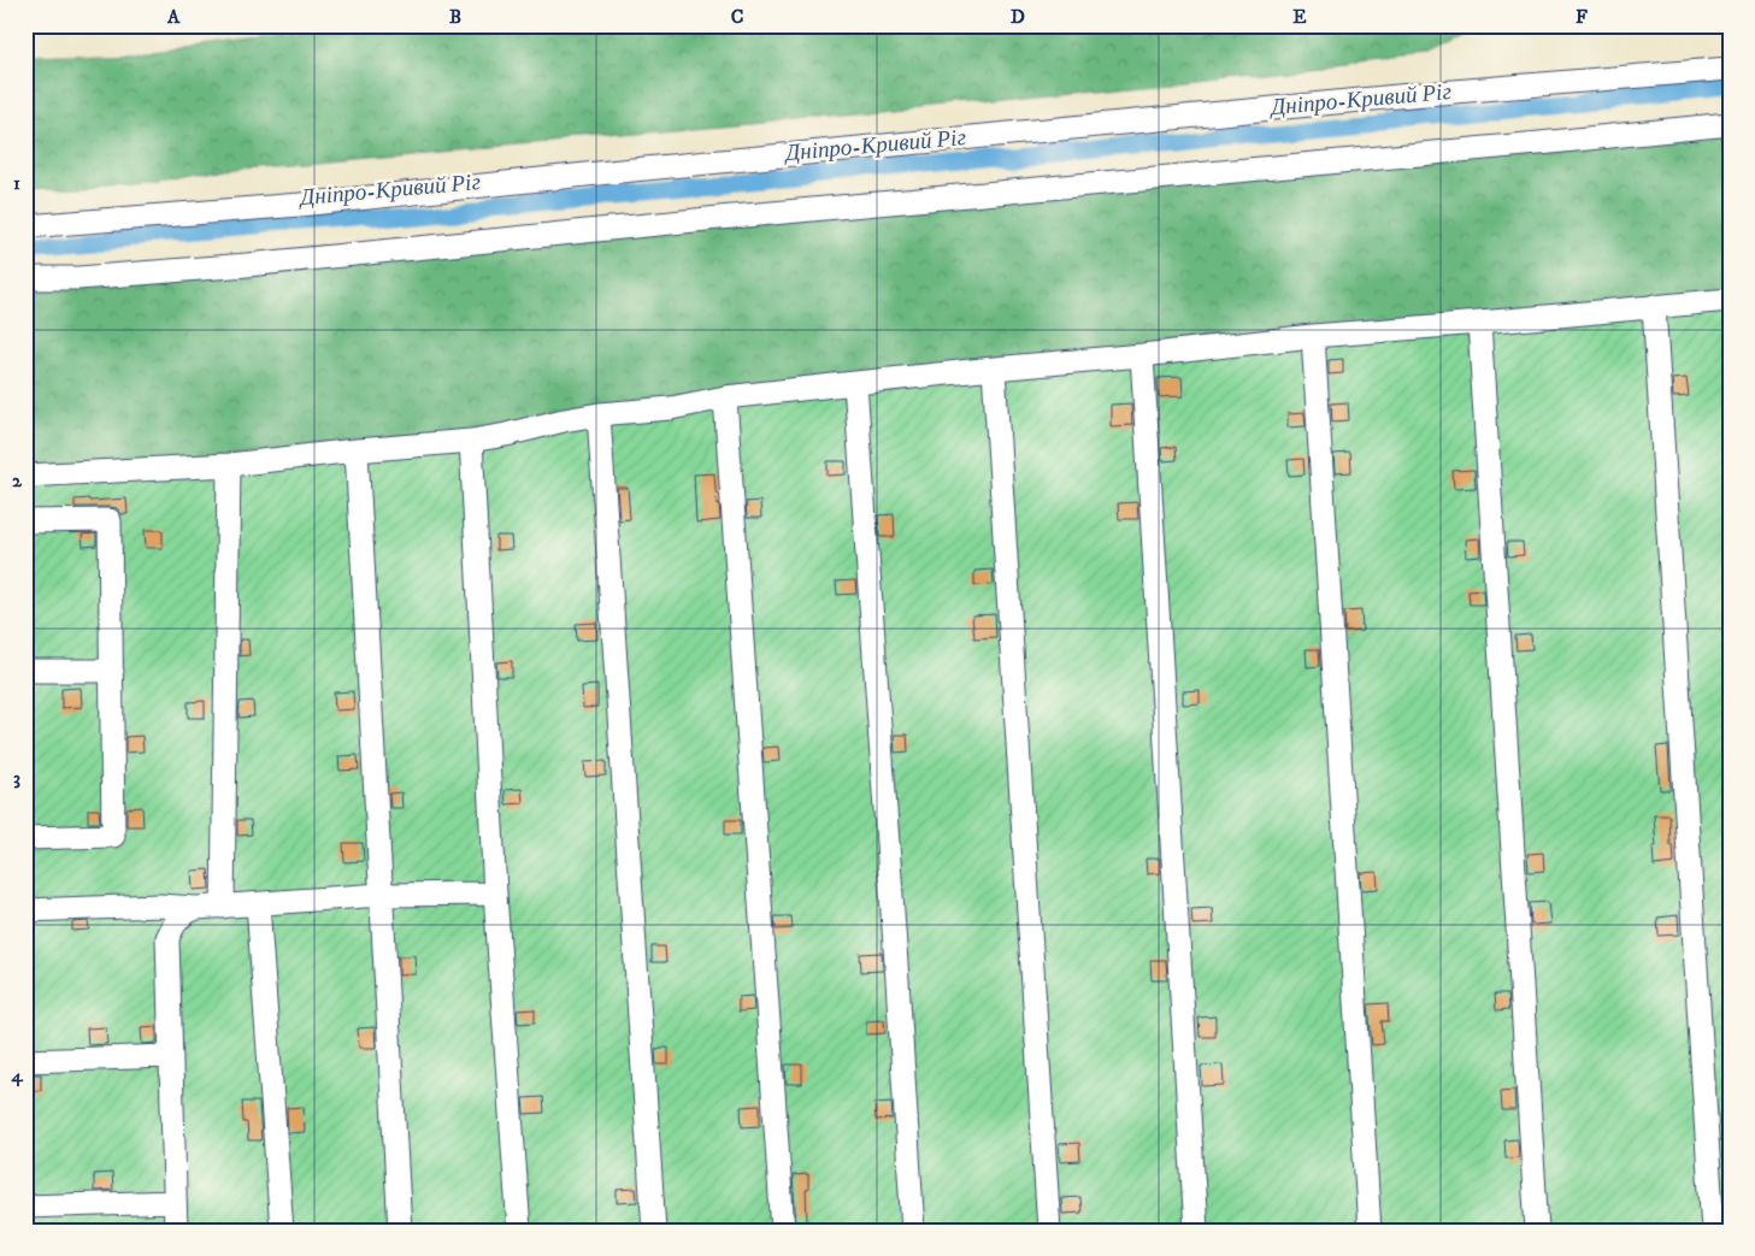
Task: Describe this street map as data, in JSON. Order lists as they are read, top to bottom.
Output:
{
  "water": ["Дніпро-Кривий Ріг"],
  "grid": {
    "columns": [
      "A",
      "B",
      "C",
      "D",
      "E",
      "F"
    ],
    "rows": [
      "1",
      "2",
      "3",
      "4"
    ]
  }
}
